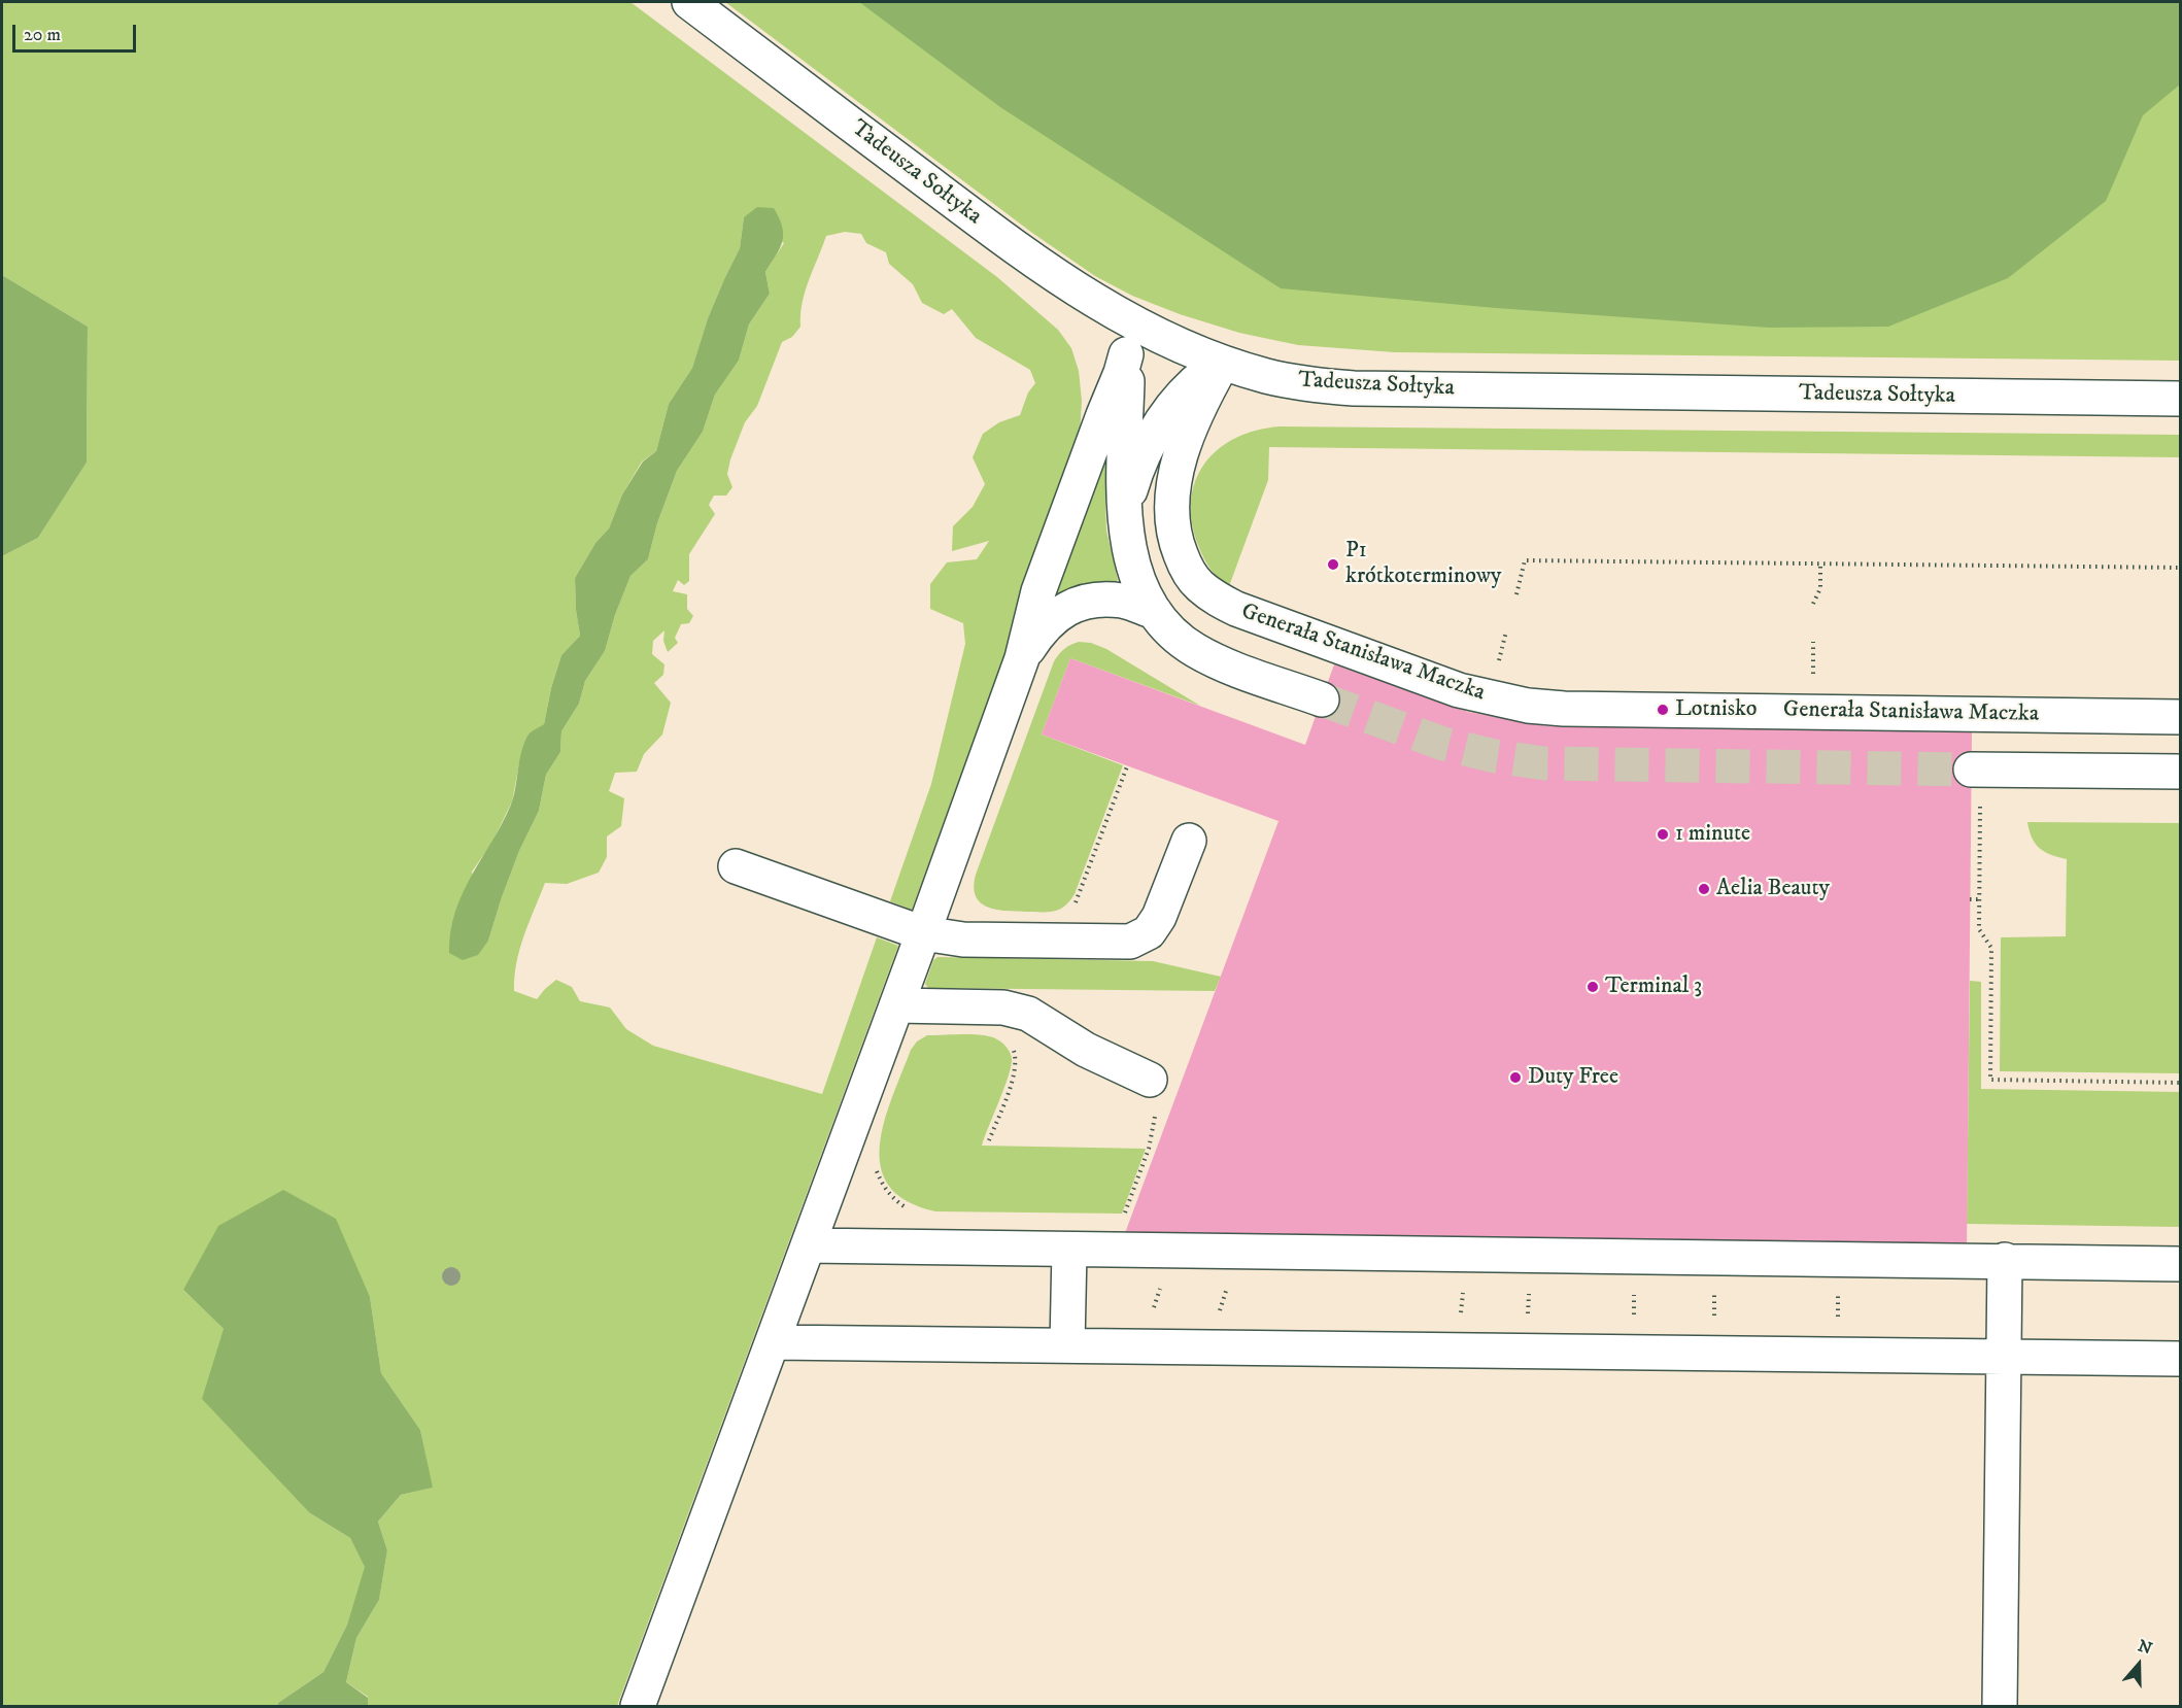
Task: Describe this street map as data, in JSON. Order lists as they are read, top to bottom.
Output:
{
  "streets": {
    "street": ["Tadeusza Sołtyka", "Generała Stanisława Maczka"]
  },
  "crossings": [
    ["Tadeusza Sołtyka", "Generała Stanisława Maczka"]
  ],
  "places": [
    "P1 krótkoterminowy",
    "Lotnisko",
    "1 minute",
    "Aelia Beauty",
    "Terminal 3",
    "Duty Free"
  ],
  "scale_bar": "20 m",
  "north": "top"
}
